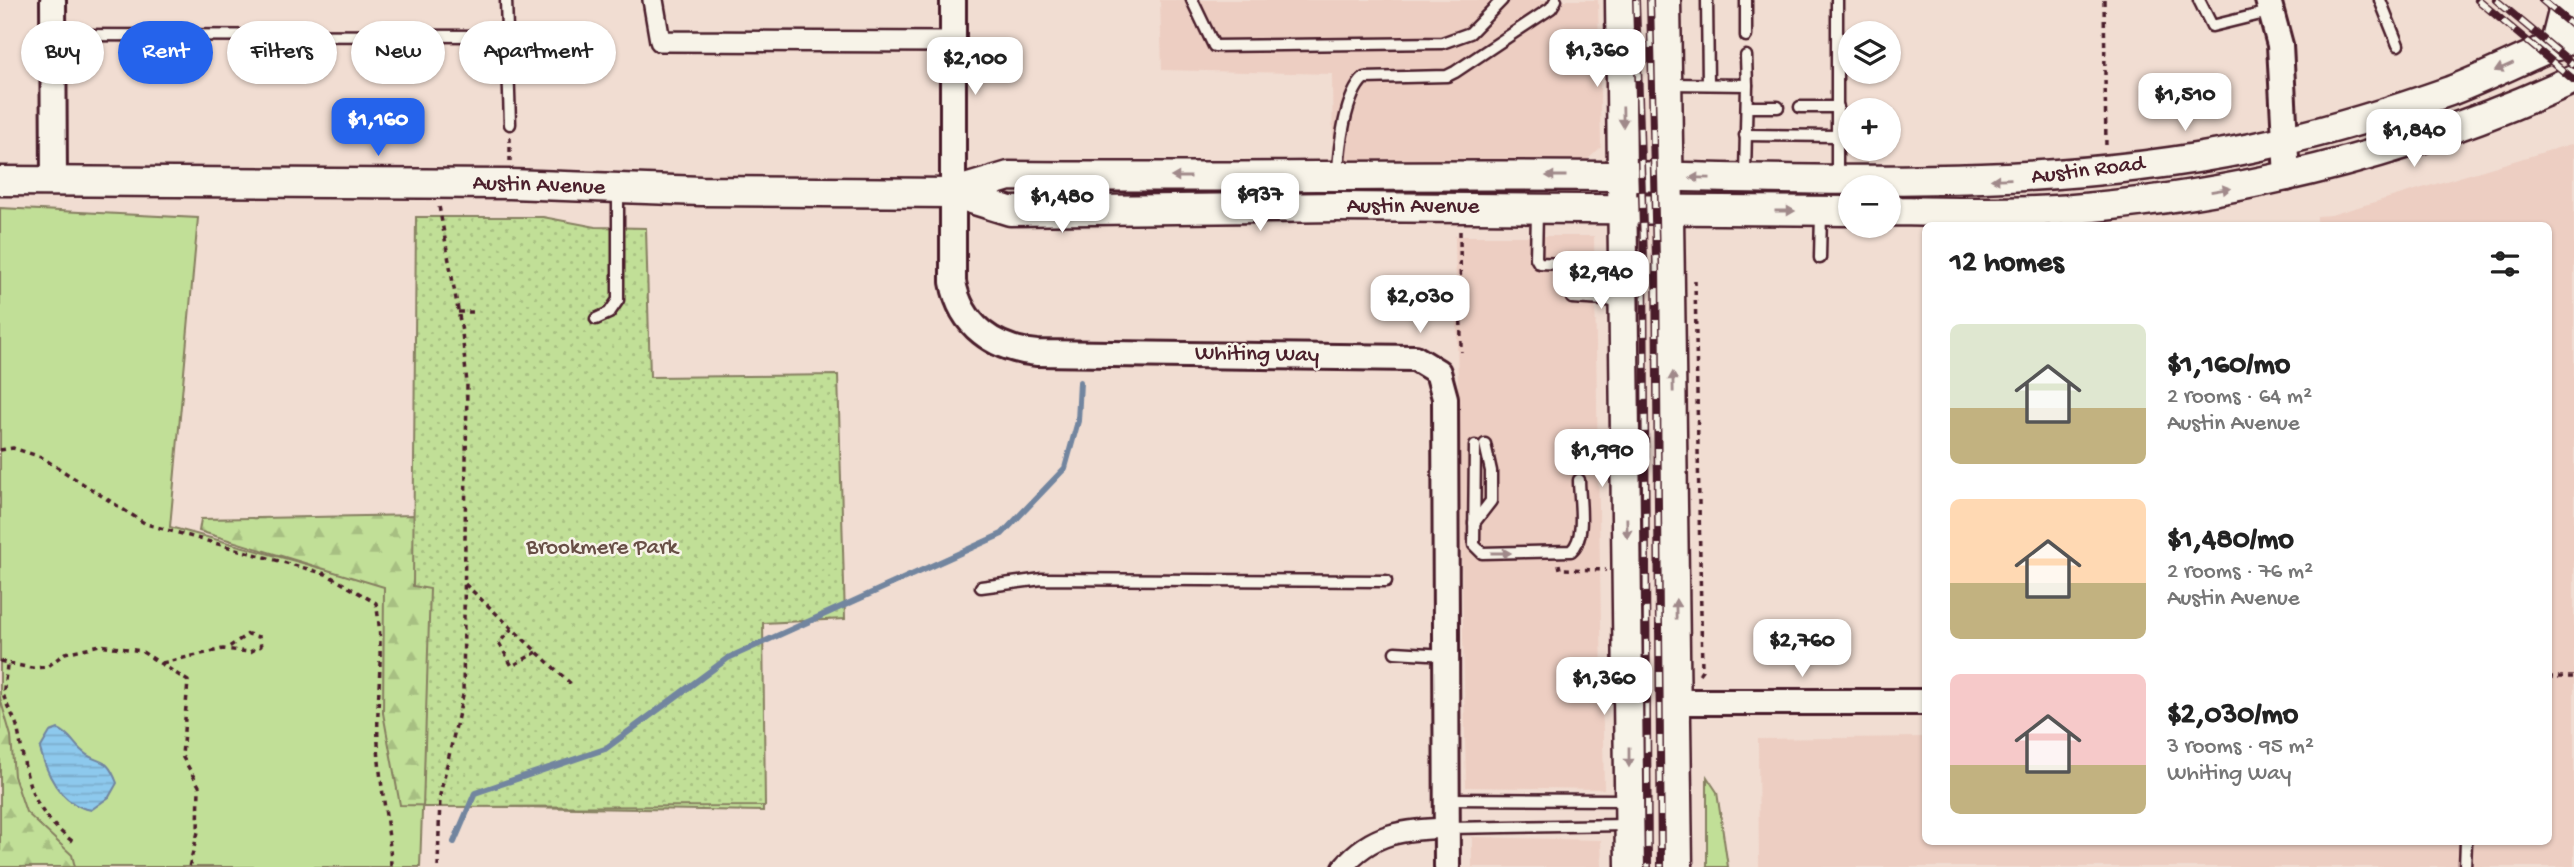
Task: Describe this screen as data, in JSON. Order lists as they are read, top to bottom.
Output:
{
  "streets": {
    "main road": ["Austin Road", "Austin Avenue"],
    "street": ["Whiting Way"]
  },
  "crossings": [
    ["Austin Road", "Austin Avenue"],
    ["Austin Avenue", "Whiting Way"]
  ],
  "parks": ["Brookmere Park"],
  "page": {
    "map_buttons": ["+", "−"],
    "chip": [
      "Buy",
      "Rent",
      "Filters",
      "New",
      "Apartment"
    ],
    "price": [
      "$1,360",
      "$2,100",
      "$1,510",
      "$1,160",
      "$1,840",
      "$937",
      "$1,480",
      "$2,940",
      "$2,030",
      "$1,990",
      "$2,760",
      "$1,360"
    ],
    "heading": "12 homes",
    "list": [
      {
        "name": "$1,160/mo",
        "note": "2 rooms · 64 m² · Austin Avenue"
      },
      {
        "name": "$1,480/mo",
        "note": "2 rooms · 76 m² · Austin Avenue"
      },
      {
        "name": "$2,030/mo",
        "note": "3 rooms · 95 m² · Whiting Way"
      }
    ]
  }
}
